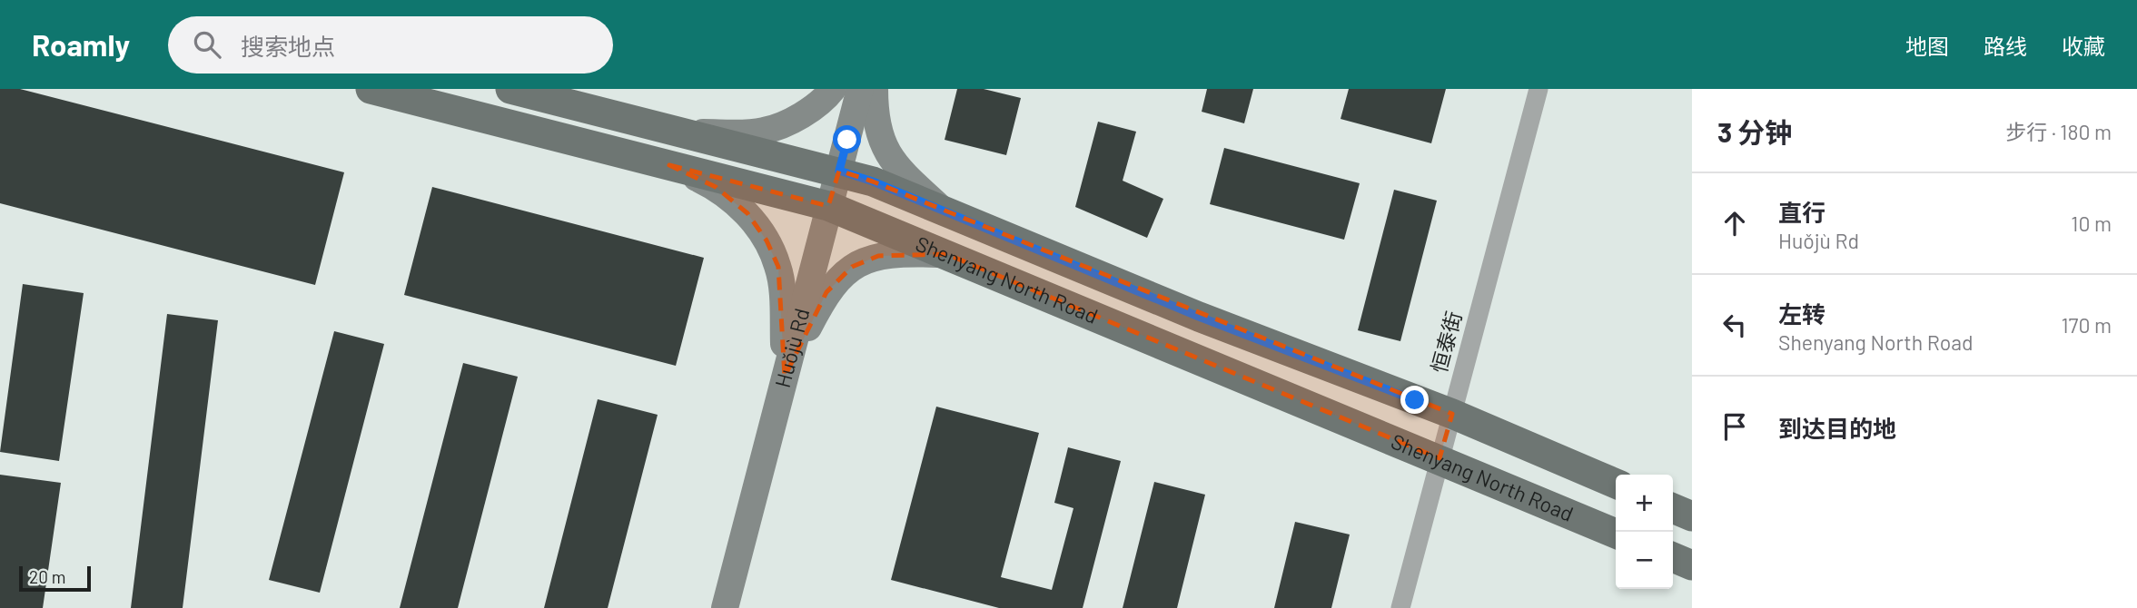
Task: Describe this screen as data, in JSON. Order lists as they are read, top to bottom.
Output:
{
  "streets": {
    "main road": ["Shenyang North Road", "Huǒjù Rd"],
    "street": ["恒泰街"]
  },
  "crossings": [
    ["Shenyang North Road", "恒泰街"],
    ["Shenyang North Road", "Huǒjù Rd"]
  ],
  "scale_bar": "20 m",
  "page": {
    "header": "Roamly",
    "search": "搜索地点",
    "nav": ["地图", "路线", "收藏"],
    "heading": ["3 分钟", "步行 · 180 m"],
    "list": [
      ["直行", "Huǒjù Rd", "10 m"],
      ["左转", "Shenyang North Road", "170 m"],
      "到达目的地"
    ],
    "map_buttons": ["+", "−"],
    "scale": "20 m"
  }
}
